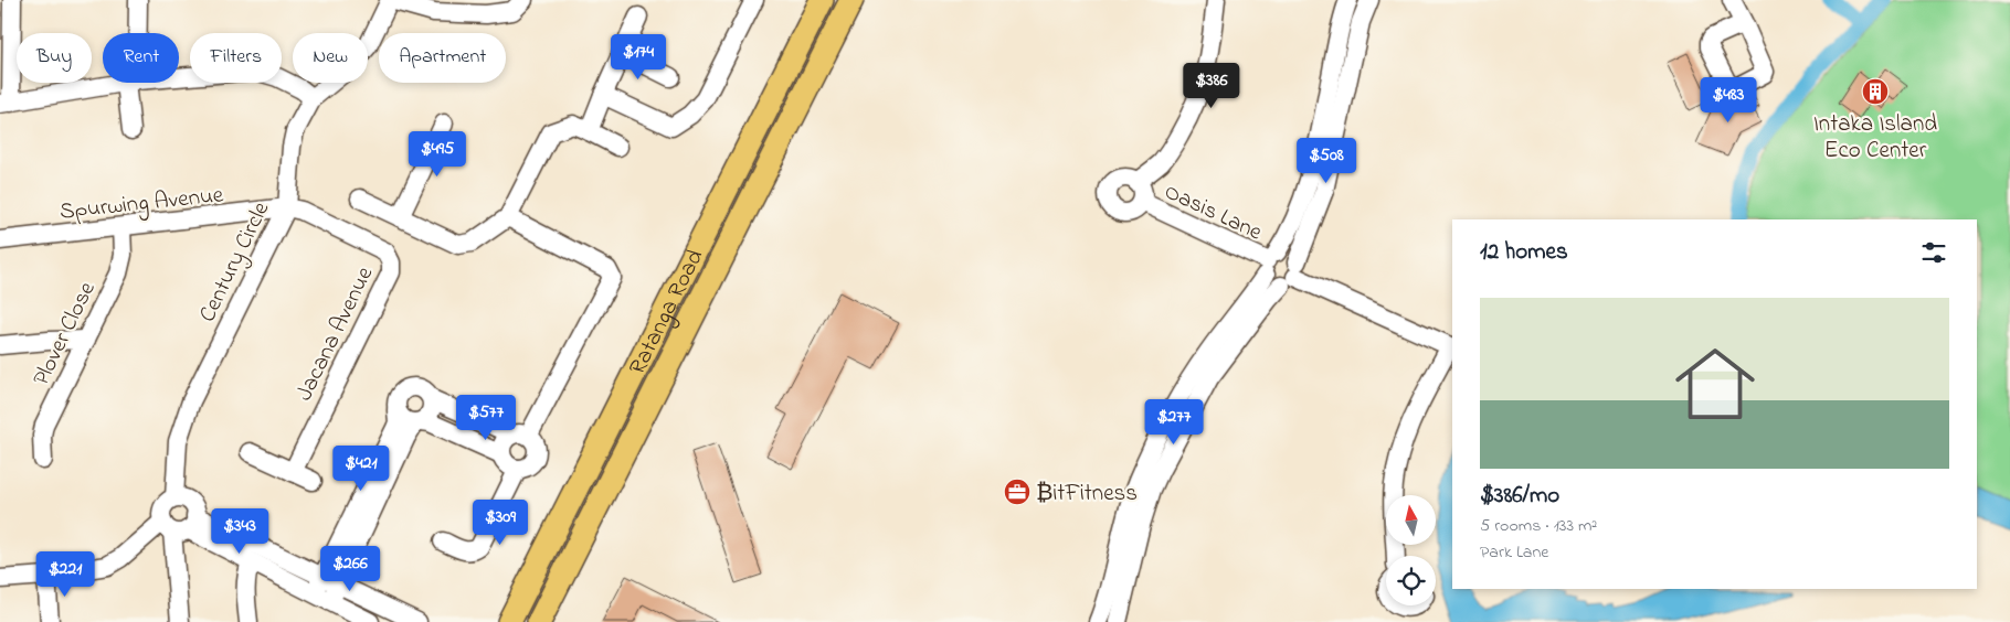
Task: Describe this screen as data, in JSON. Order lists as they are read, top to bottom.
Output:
{
  "streets": {
    "main road": ["Ratanga Road"],
    "street": [
      "Spurwing Avenue",
      "Oasis Lane",
      "Century Circle",
      "Plover Close",
      "Jacana Avenue"
    ]
  },
  "crossings": [
    ["Spurwing Avenue", "Century Circle"],
    ["Spurwing Avenue", "Plover Close"],
    ["Spurwing Avenue", "Jacana Avenue"],
    ["Century Circle", "Jacana Avenue"]
  ],
  "places": {
    "building": ["Intaka Island Eco Center"],
    "office": ["₿itFitness"]
  },
  "north": "top",
  "page": {
    "chip": [
      "Buy",
      "Rent",
      "Filters",
      "New",
      "Apartment"
    ],
    "price": [
      "$174",
      "$386",
      "$483",
      "$495",
      "$508",
      "$577",
      "$277",
      "$421",
      "$309",
      "$343",
      "$266",
      "$221"
    ],
    "heading": "12 homes",
    "list": [
      {
        "name": "$386/mo",
        "note": "5 rooms · 133 m² · Park Lane"
      }
    ]
  }
}
